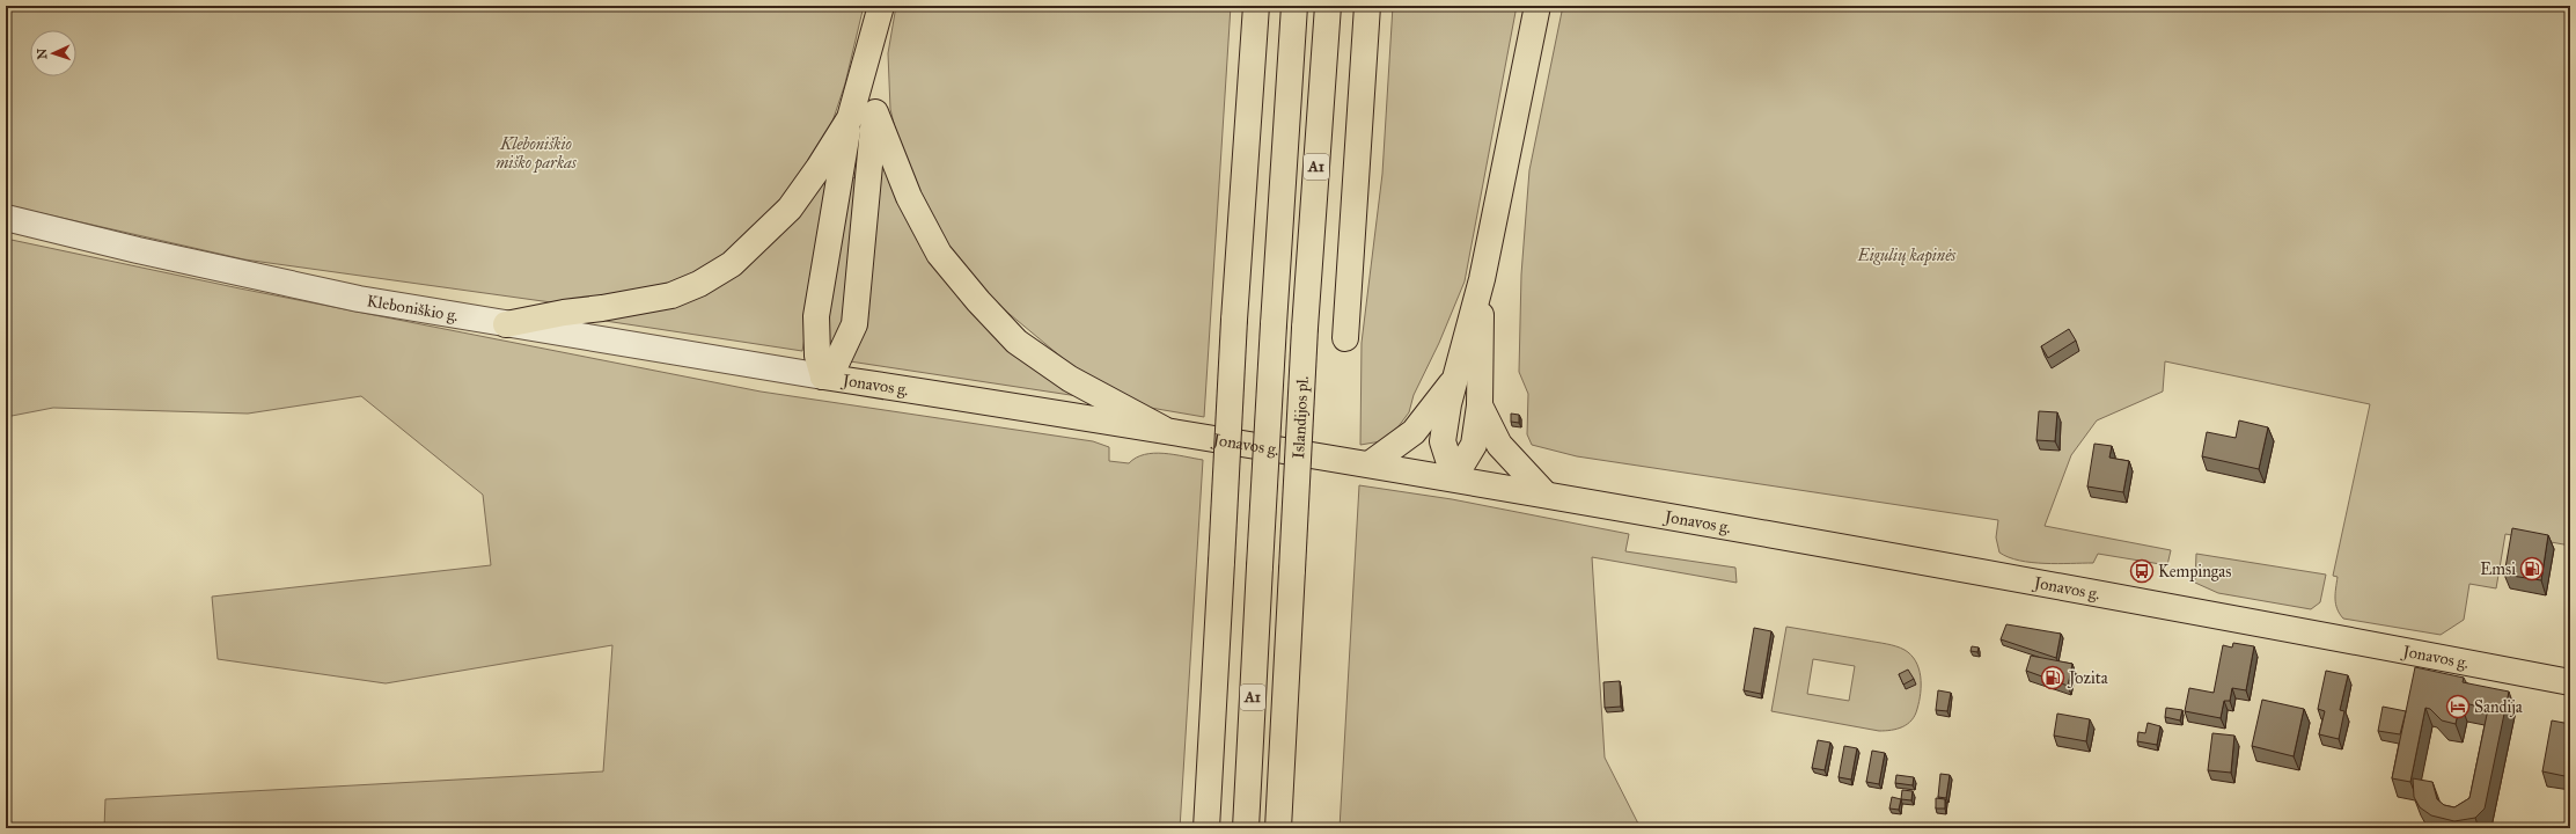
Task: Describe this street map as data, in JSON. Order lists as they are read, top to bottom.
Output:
{
  "streets": {
    "main road": ["A1", "Jonavos g.", "Islandijos pl."],
    "street": ["Kleboniškio g."]
  },
  "crossings": [
    ["Kleboniškio g.", "Jonavos g."]
  ],
  "parks": ["Kleboniškio miško parkas", "Eigulių kapinės"],
  "places": {
    "fuel station": ["Emsi", "Jozita"],
    "bus stop": ["Kempingas"],
    "hotel": ["Sandija"]
  },
  "north": "left"
}
